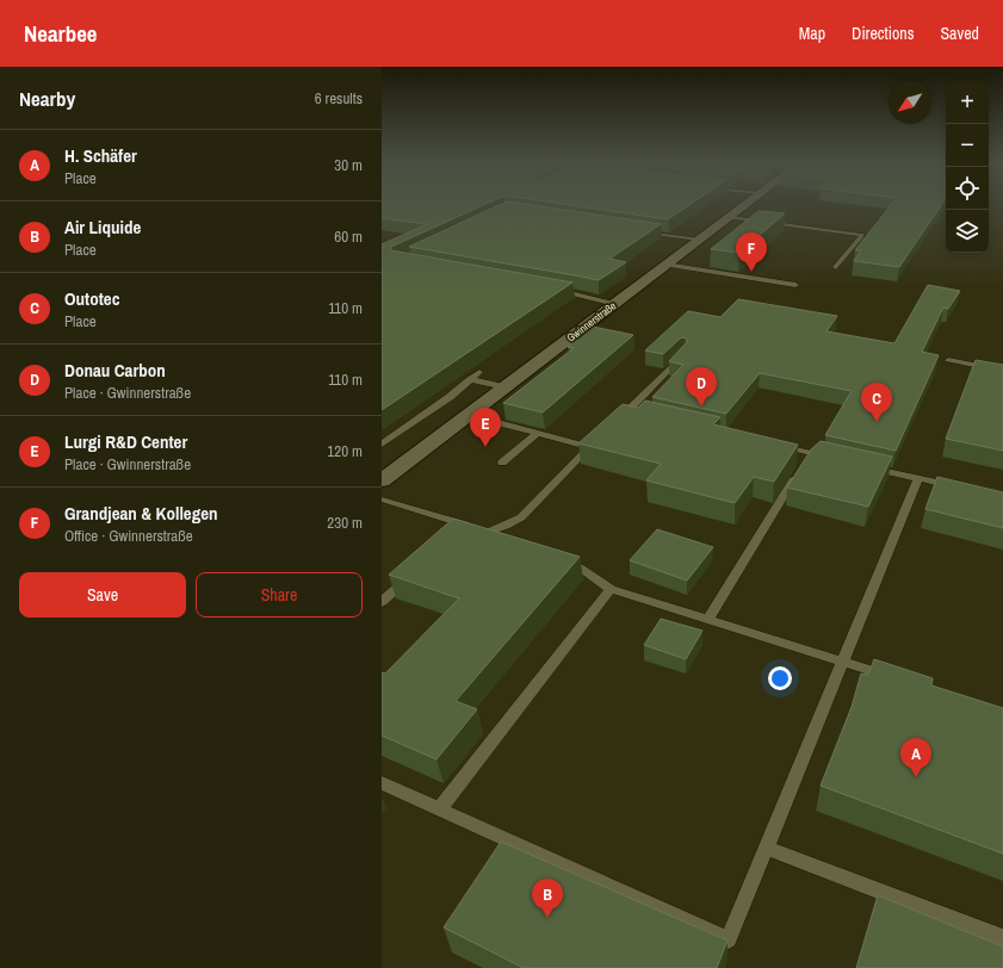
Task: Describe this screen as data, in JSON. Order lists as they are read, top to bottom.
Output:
{
  "streets": {
    "street": ["Gwinnerstraße"]
  },
  "north": "bottom left",
  "page": {
    "header": "Nearbee",
    "nav": ["Map", "Directions", "Saved"],
    "heading": ["Nearby", "6 results"],
    "map_buttons": ["+", "−"],
    "list": [
      {
        "mark": "A",
        "name": "H. Schäfer",
        "note": "Place",
        "value": "30 m"
      },
      {
        "mark": "B",
        "name": "Air Liquide",
        "note": "Place",
        "value": "60 m"
      },
      {
        "mark": "C",
        "name": "Outotec",
        "note": "Place",
        "value": "110 m"
      },
      {
        "mark": "D",
        "name": "Donau Carbon",
        "note": "Place · Gwinnerstraße",
        "value": "110 m"
      },
      {
        "mark": "E",
        "name": "Lurgi R&D Center",
        "note": "Place · Gwinnerstraße",
        "value": "120 m"
      },
      {
        "mark": "F",
        "name": "Grandjean & Kollegen",
        "note": "Office · Gwinnerstraße",
        "value": "230 m"
      }
    ],
    "pins": [
      "F",
      "D",
      "C",
      "E",
      "A",
      "B"
    ],
    "buttons": ["Save", "Share"]
  }
}
